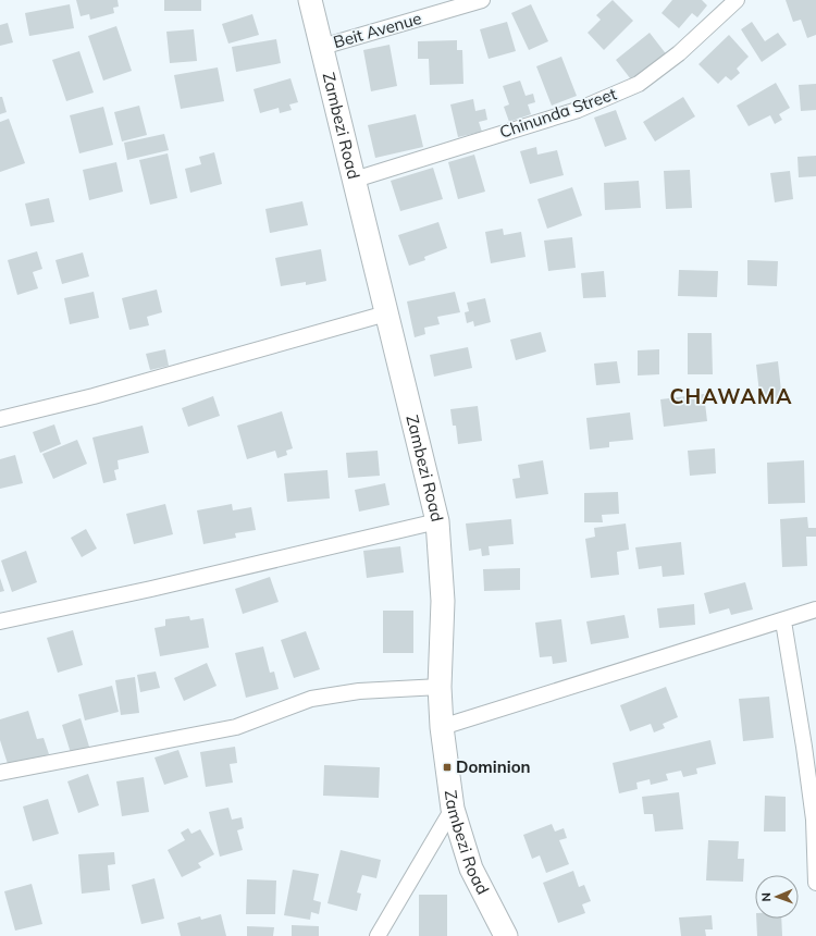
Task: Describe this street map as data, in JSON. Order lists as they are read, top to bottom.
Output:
{
  "streets": {
    "street": ["Beit Avenue", "Chinunda Street", "Zambezi Road"]
  },
  "crossings": [
    ["Beit Avenue", "Zambezi Road"],
    ["Chinunda Street", "Zambezi Road"]
  ],
  "districts": ["CHAWAMA"],
  "places": {
    "transit": ["Dominion"]
  },
  "north": "left"
}
